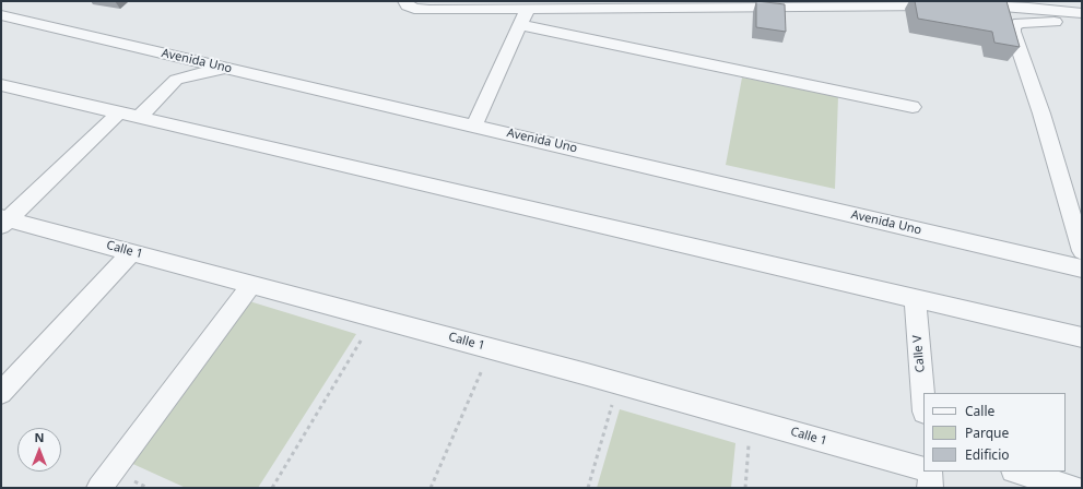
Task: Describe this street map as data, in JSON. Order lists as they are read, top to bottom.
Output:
{
  "streets": {
    "street": ["Avenida Uno", "Calle 1", "Calle V"]
  },
  "legend": ["Calle", "Parque", "Edificio"],
  "north": "top"
}
